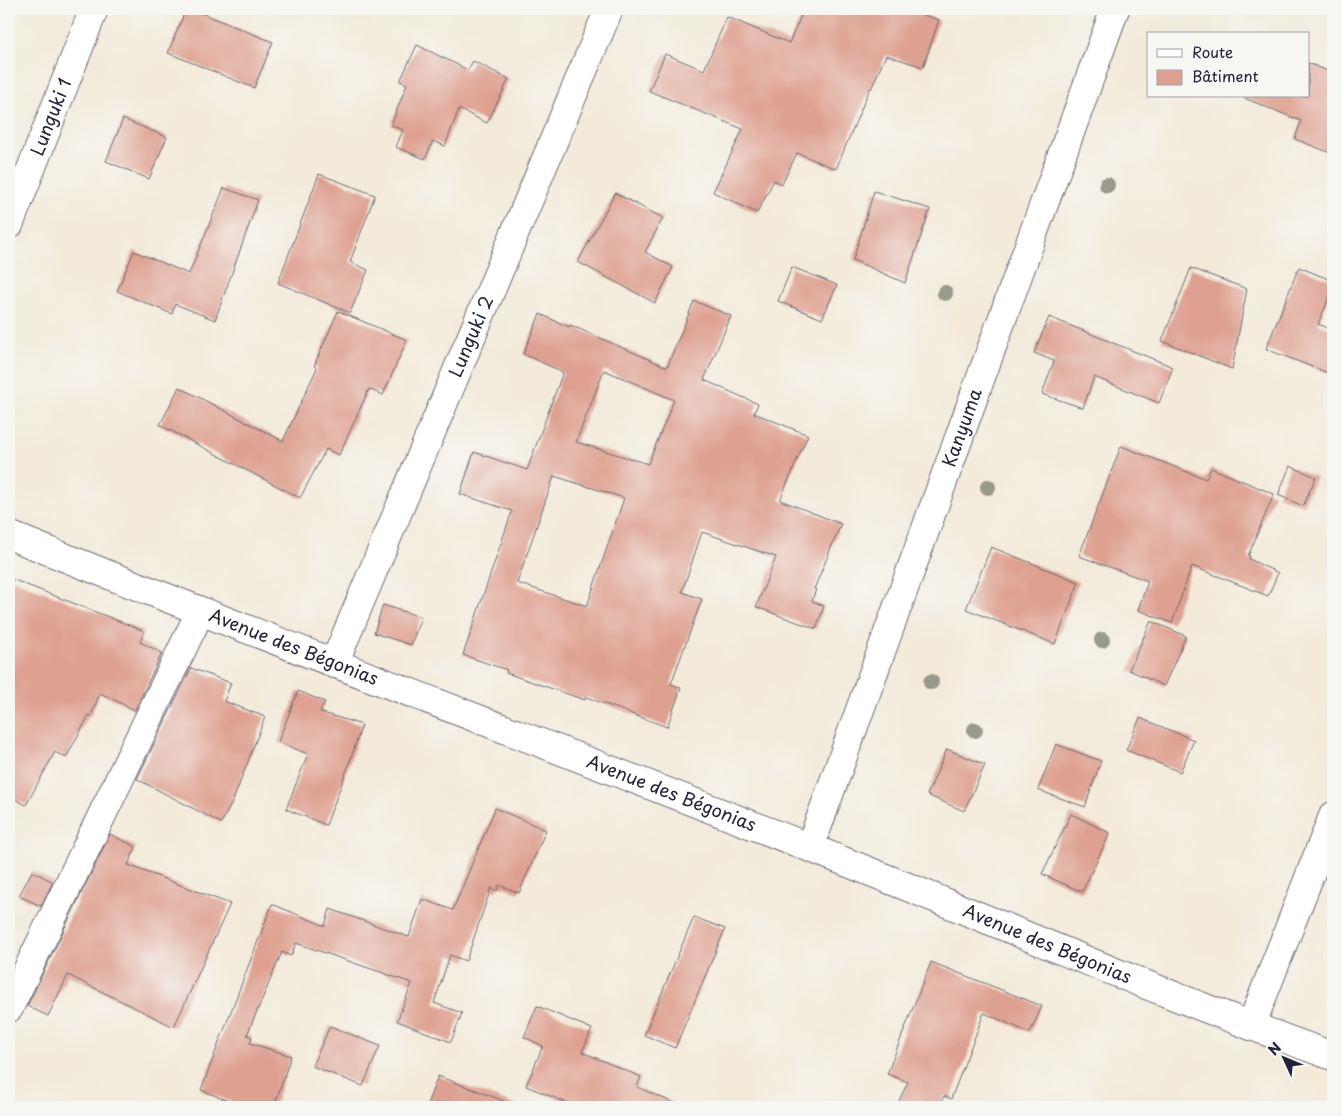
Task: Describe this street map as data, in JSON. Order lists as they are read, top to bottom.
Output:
{
  "streets": {
    "street": [
      "Lunguki 1",
      "Lunguki 2",
      "Kanyuma",
      "Avenue des Bégonias"
    ]
  },
  "crossings": [
    ["Lunguki 2", "Avenue des Bégonias"],
    ["Kanyuma", "Avenue des Bégonias"]
  ],
  "legend": ["Route", "Bâtiment"],
  "north": "top left"
}
